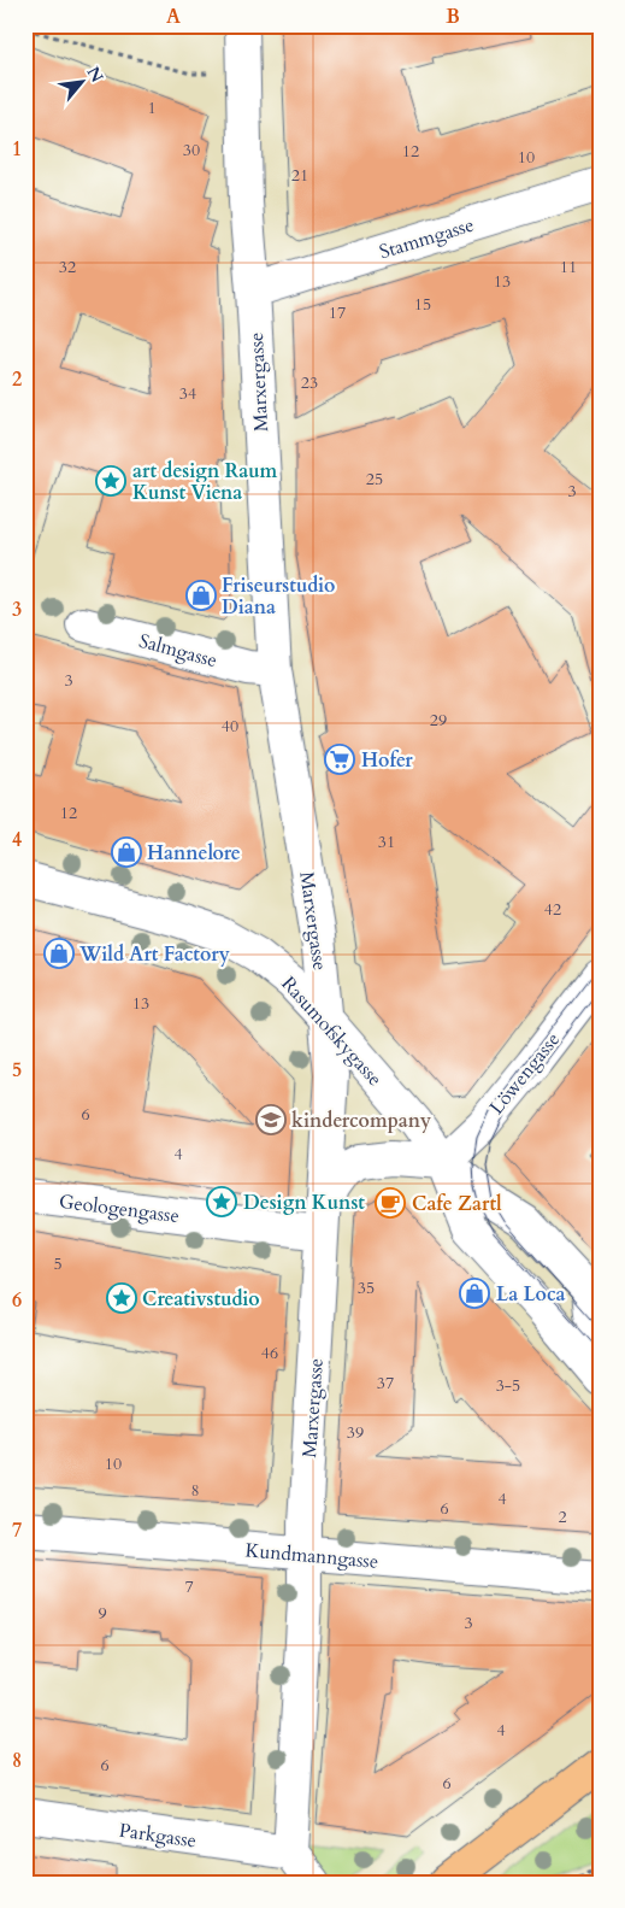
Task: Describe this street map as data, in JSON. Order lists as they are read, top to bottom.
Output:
{
  "streets": {
    "street": [
      "Stammgasse",
      "Marxergasse",
      "Salmgasse",
      "Rasumofskygasse",
      "Löwengasse",
      "Geologengasse",
      "Kundmanngasse",
      "Parkgasse"
    ]
  },
  "crossings": [
    ["Stammgasse", "Marxergasse"],
    ["Marxergasse", "Salmgasse"],
    ["Marxergasse", "Rasumofskygasse"],
    ["Marxergasse", "Geologengasse"],
    ["Marxergasse", "Kundmanngasse"],
    ["Marxergasse", "Parkgasse"],
    ["Rasumofskygasse", "Löwengasse"]
  ],
  "places": {
    "place": ["art design Raum Kunst Viena", "Design Kunst", "Creativstudio"],
    "shop": [
      "Friseurstudio Diana",
      "Hannelore",
      "Wild Art Factory",
      "La Loca"
    ],
    "supermarket": ["Hofer"],
    "school or university": ["kindercompany"],
    "cafe": ["Cafe Zartl"]
  },
  "house_numbers": [
    "1",
    "30",
    "12",
    "10",
    "21",
    "32",
    "11",
    "13",
    "15",
    "17",
    "23",
    "34",
    "25",
    "3",
    "3",
    "29",
    "40",
    "12",
    "31",
    "42",
    "13",
    "6",
    "4",
    "5",
    "35",
    "46",
    "37",
    "3-5",
    "39",
    "10",
    "8",
    "4",
    "6",
    "2",
    "7",
    "9",
    "3",
    "4",
    "6",
    "6"
  ],
  "north": "top right",
  "grid": {
    "columns": ["A", "B"],
    "rows": [
      "1",
      "2",
      "3",
      "4",
      "5",
      "6",
      "7",
      "8"
    ]
  }
}
